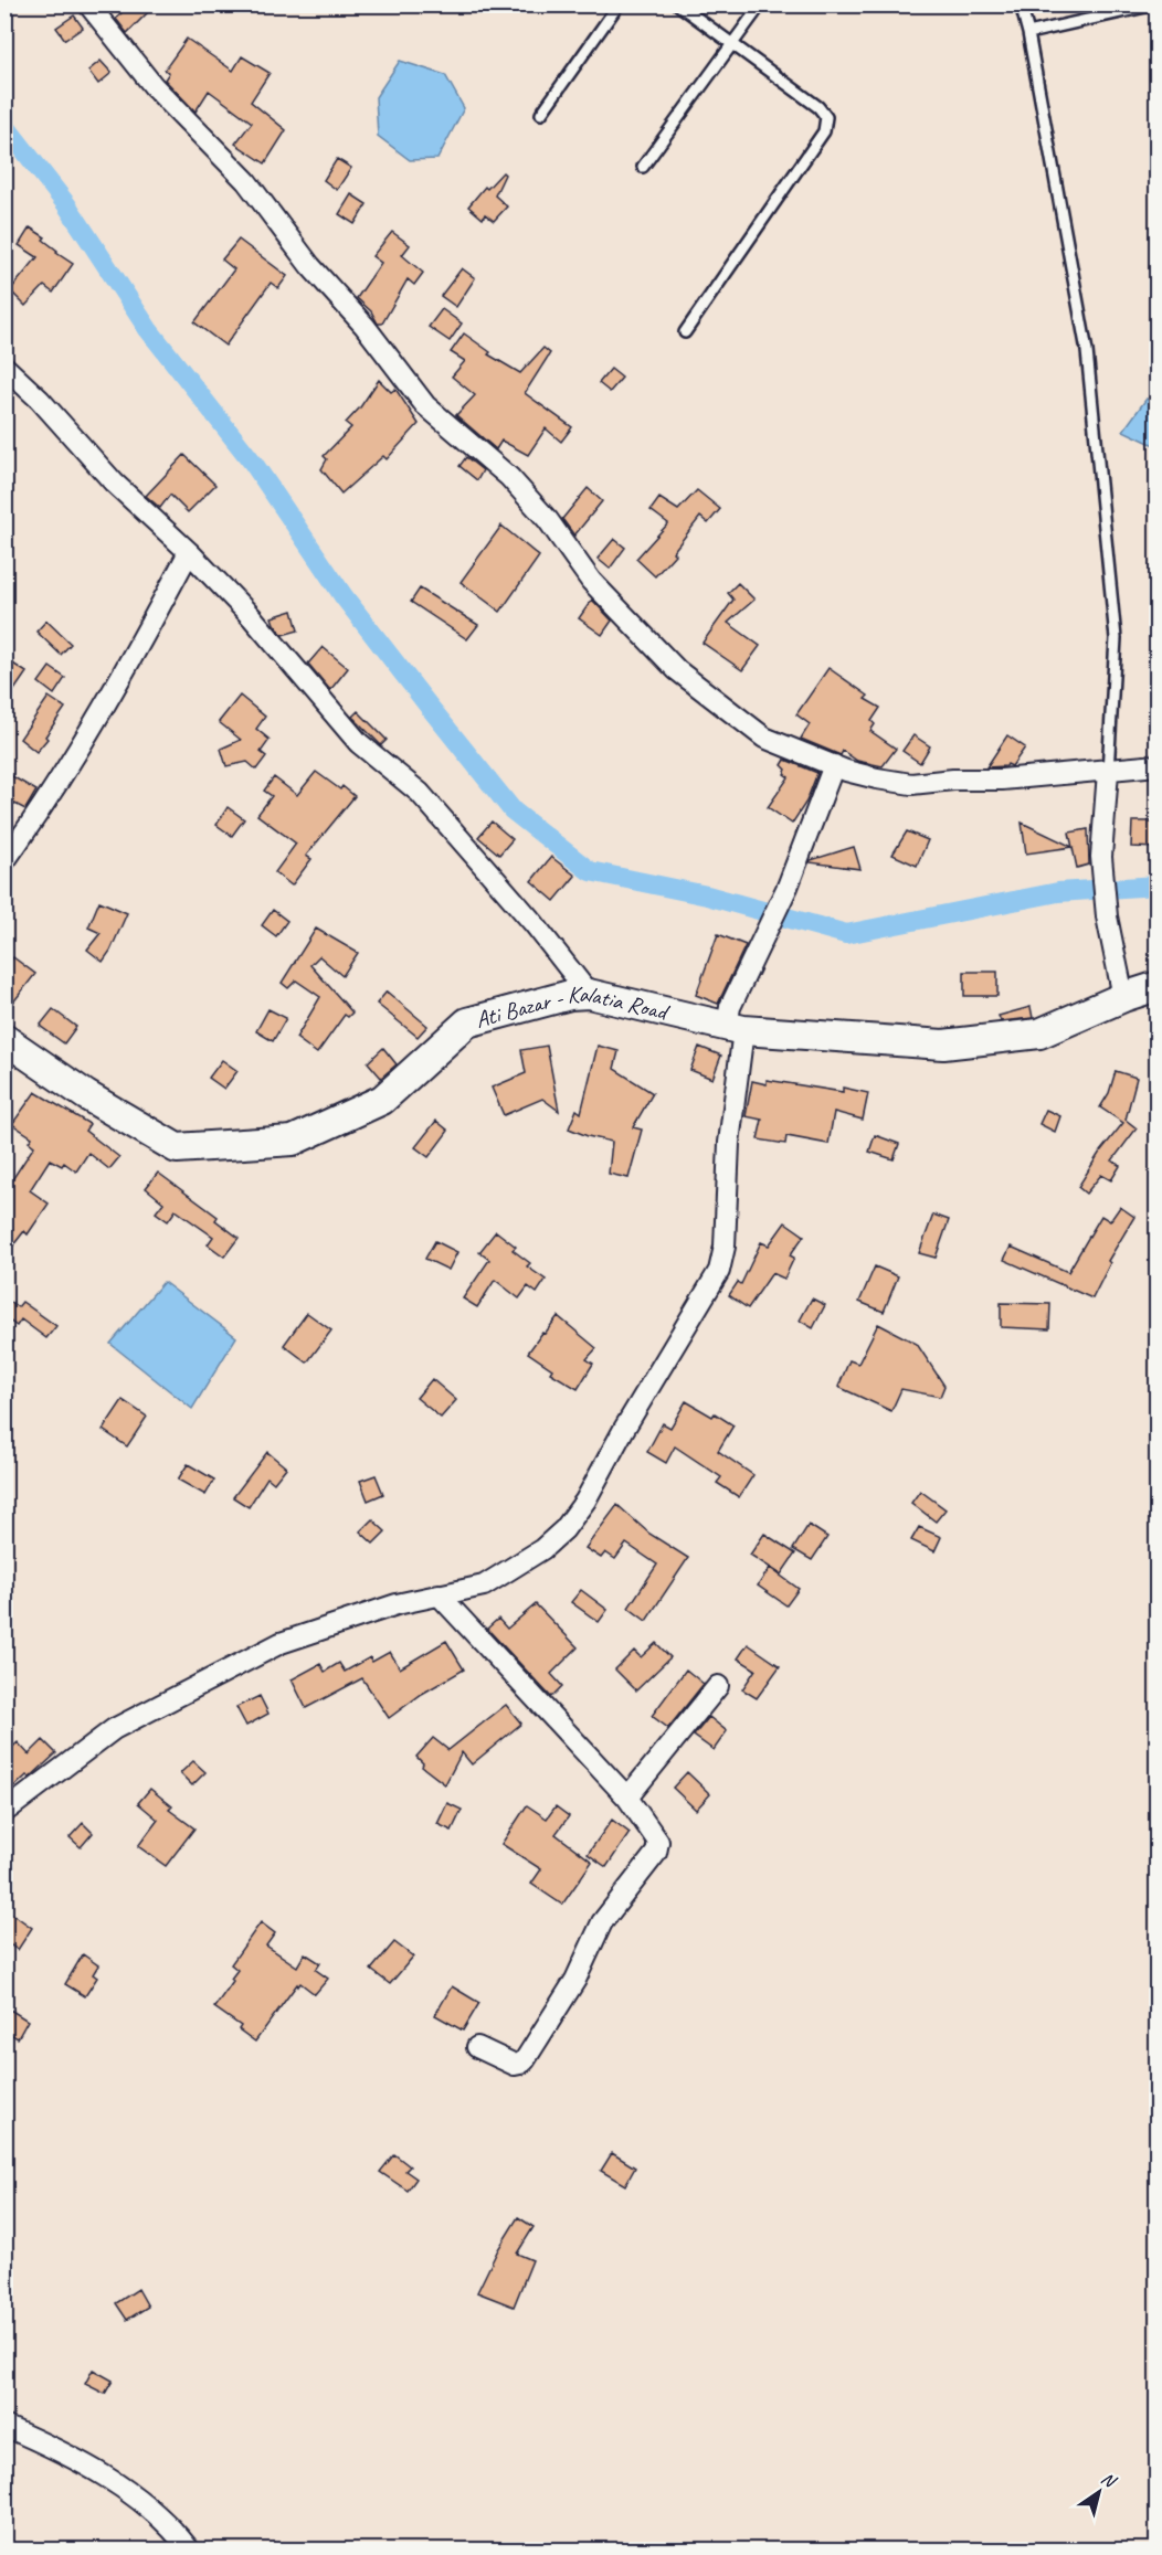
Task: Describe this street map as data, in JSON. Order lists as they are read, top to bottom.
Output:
{
  "streets": {
    "main road": ["Ati Bazar - Kalatia Road"]
  },
  "north": "top right"
}
